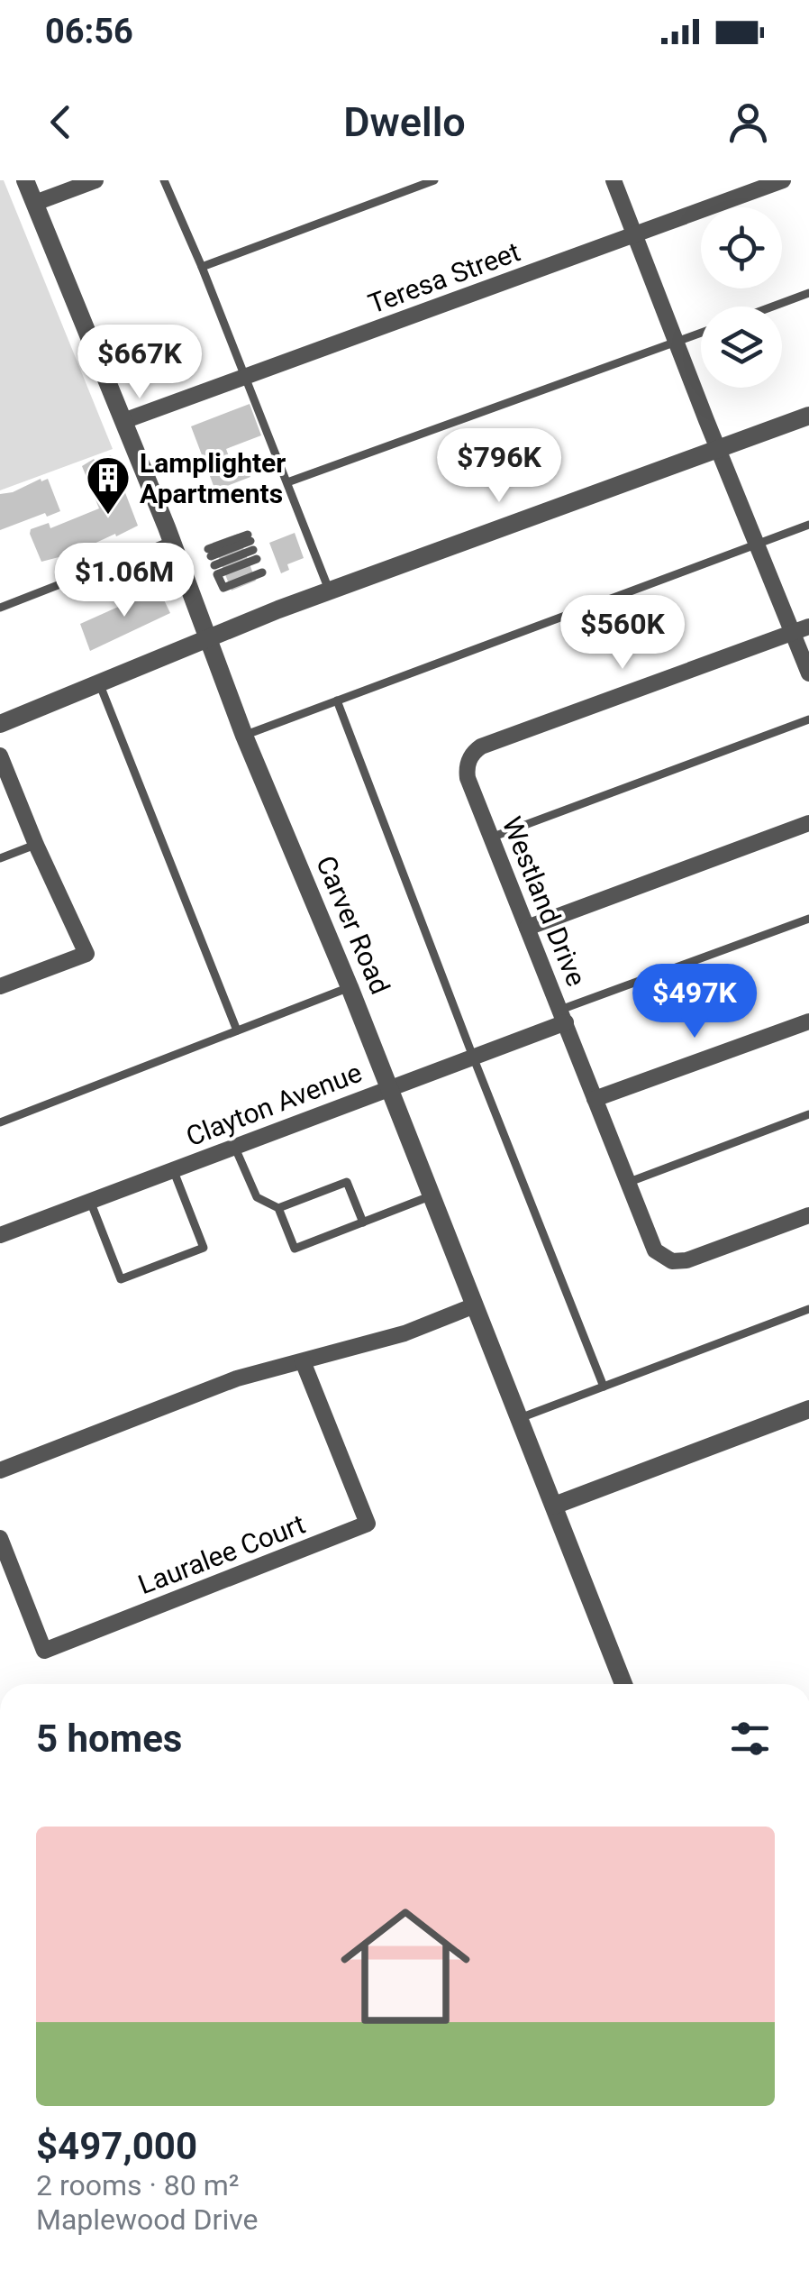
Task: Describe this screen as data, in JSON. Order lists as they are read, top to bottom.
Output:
{
  "streets": {
    "street": [
      "Teresa Street",
      "Westland Drive",
      "Carver Road",
      "Clayton Avenue",
      "Lauralee Court"
    ]
  },
  "crossings": [
    ["Teresa Street", "Carver Road"],
    ["Westland Drive", "Clayton Avenue"],
    ["Carver Road", "Clayton Avenue"]
  ],
  "places": {
    "building": ["Lamplighter Apartments"]
  },
  "page": {
    "status": "06:56",
    "header": "Dwello",
    "price": [
      "$667K",
      "$796K",
      "$1.06M",
      "$560K",
      "$497K"
    ],
    "heading": "5 homes",
    "list": [
      {
        "name": "$497,000",
        "note": "2 rooms · 80 m² · Maplewood Drive"
      }
    ]
  }
}
